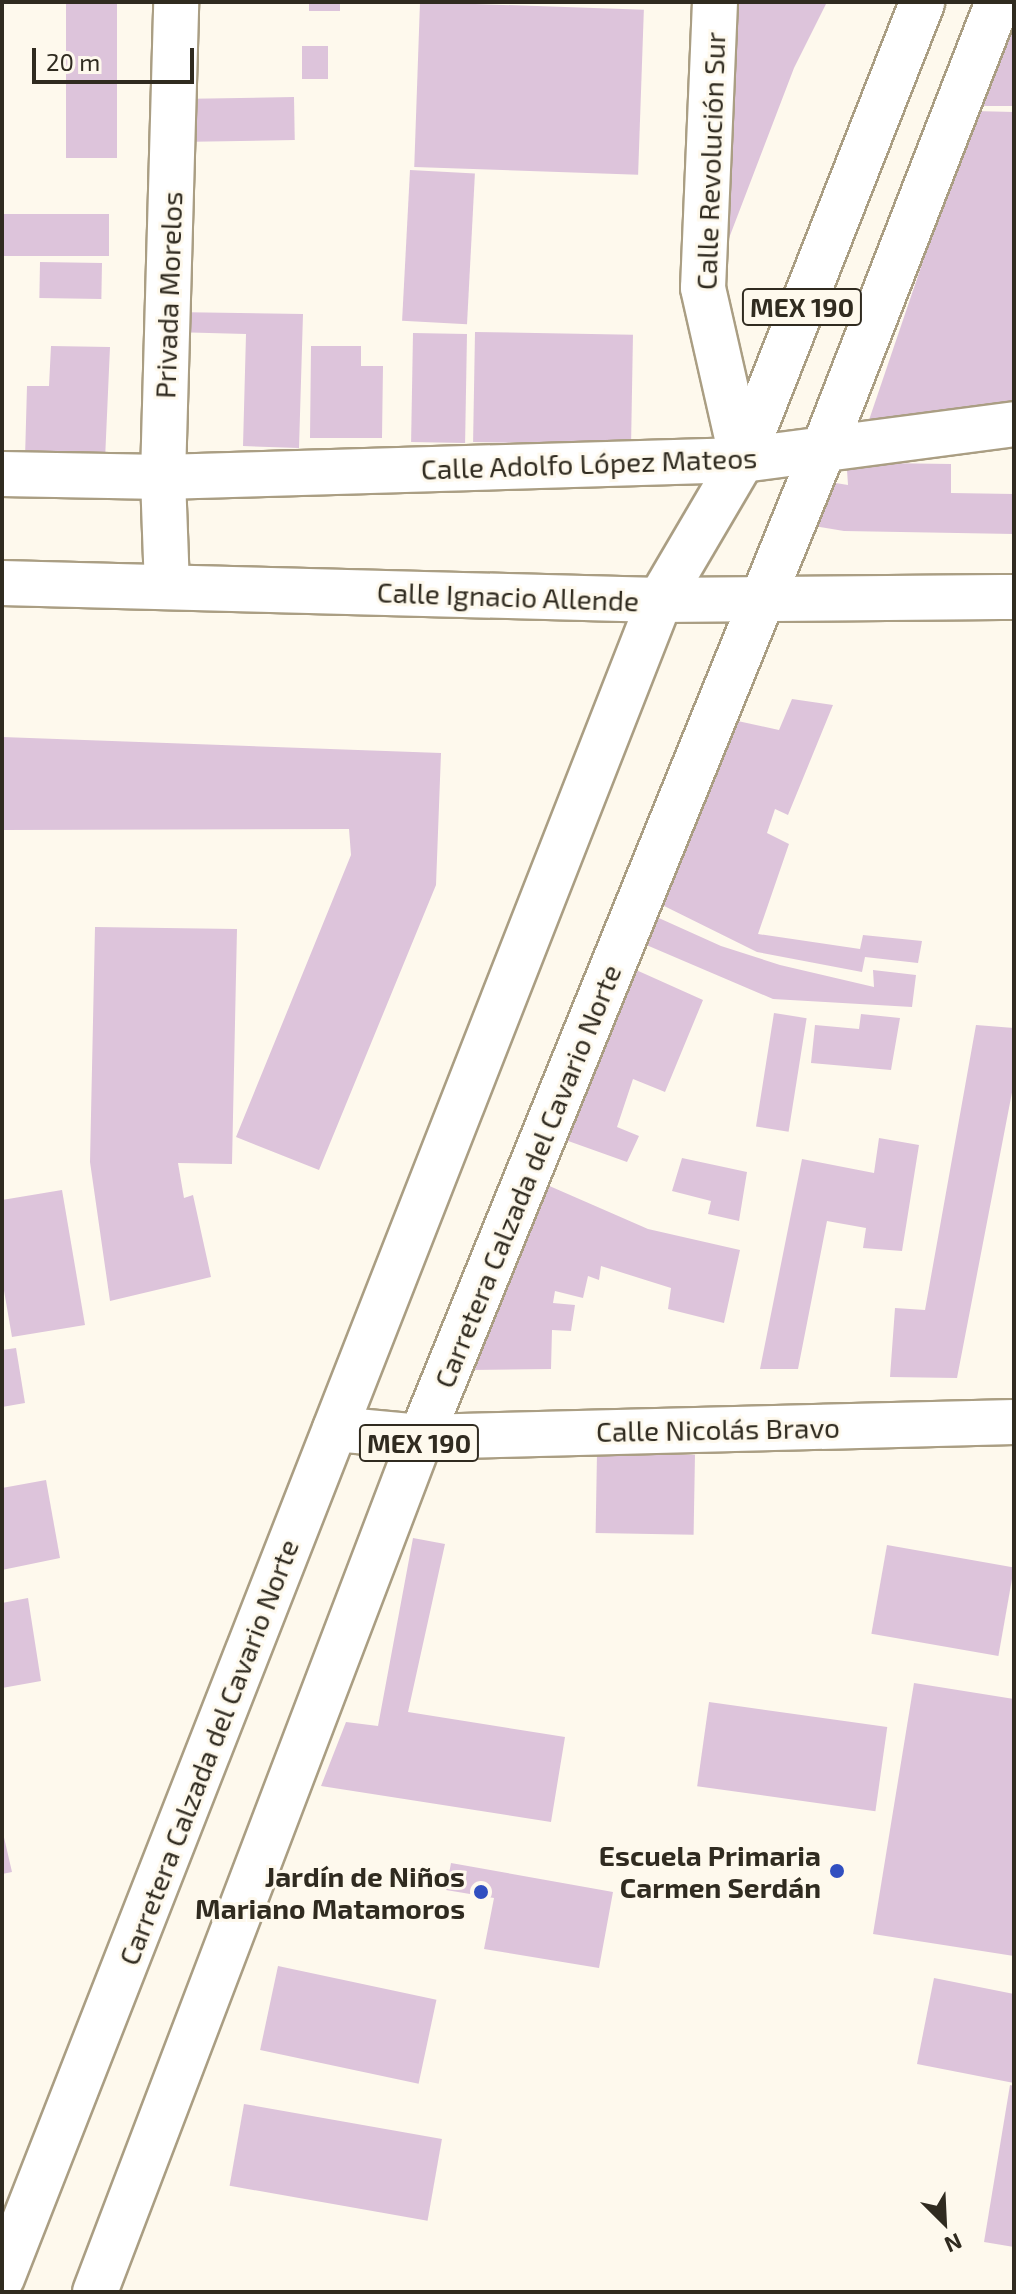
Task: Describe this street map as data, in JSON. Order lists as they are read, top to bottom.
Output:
{
  "streets": {
    "main road": [
      "Calle Revolución Sur",
      "Privada Morelos",
      "MEX 190",
      "Calle Adolfo López Mateos",
      "Calle Ignacio Allende",
      "Carretera Calzada del Cavario Norte",
      "Calle Nicolás Bravo"
    ]
  },
  "crossings": [
    ["Calle Revolución Sur", "MEX 190"],
    ["Calle Revolución Sur", "Calle Adolfo López Mateos"],
    ["Privada Morelos", "Calle Adolfo López Mateos"],
    ["Privada Morelos", "Calle Ignacio Allende"],
    ["MEX 190", "Calle Adolfo López Mateos"],
    ["MEX 190", "Calle Ignacio Allende"],
    ["MEX 190", "Carretera Calzada del Cavario Norte"],
    ["Calle Ignacio Allende", "Carretera Calzada del Cavario Norte"],
    ["Carretera Calzada del Cavario Norte", "Calle Nicolás Bravo"]
  ],
  "places": ["Escuela Primaria Carmen Serdán", "Jardín de Niños Mariano Matamoros"],
  "scale_bar": "20 m",
  "north": "bottom right"
}
